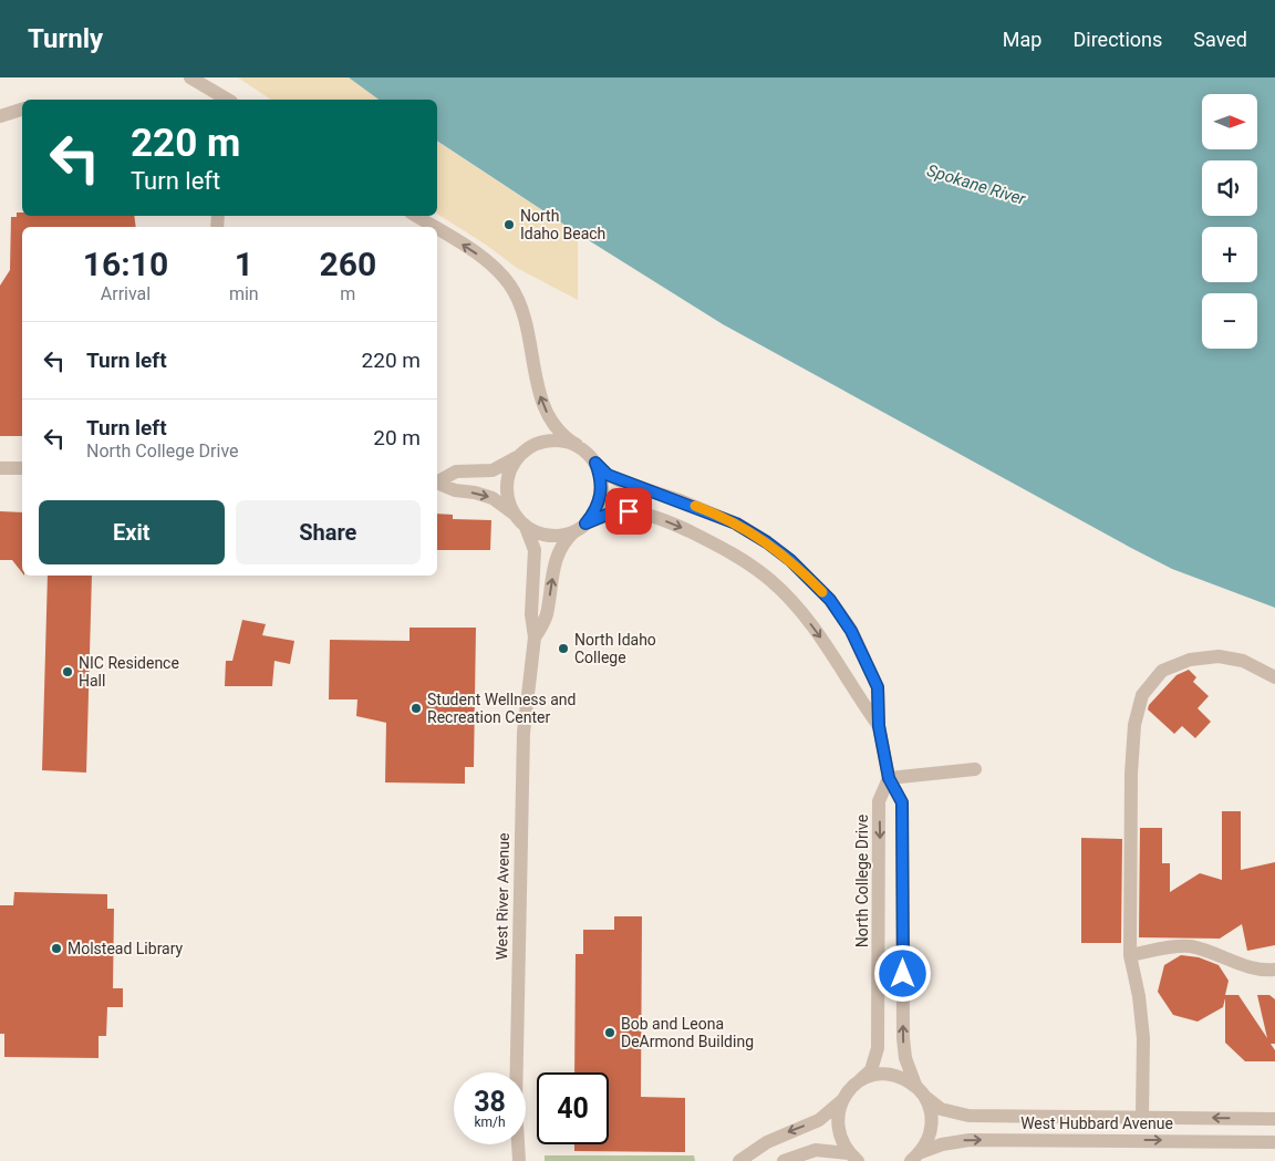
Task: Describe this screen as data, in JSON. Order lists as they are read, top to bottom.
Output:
{
  "streets": {
    "street": ["North College Drive", "West River Avenue", "West Hubbard Avenue"]
  },
  "water": ["Spokane River"],
  "places": [
    "North Idaho Beach",
    "North Idaho College",
    "NIC Residence Hall",
    "Student Wellness and Recreation Center",
    "Molstead Library",
    "Bob and Leona DeArmond Building"
  ],
  "north": "right",
  "page": {
    "header": "Turnly",
    "nav": ["Map", "Directions", "Saved"],
    "map_buttons": ["+", "−"],
    "turn": ["220 m", "Turn left"],
    "eta": [
      "16:10",
      "Arrival",
      "1",
      "min",
      "260",
      "m"
    ],
    "list": [
      {
        "name": "Turn left",
        "value": "220 m"
      },
      {
        "name": "Turn left",
        "note": "North College Drive",
        "value": "20 m"
      }
    ],
    "buttons": ["Exit", "Share"],
    "speed": "38 km/h",
    "limit": "40"
  }
}
